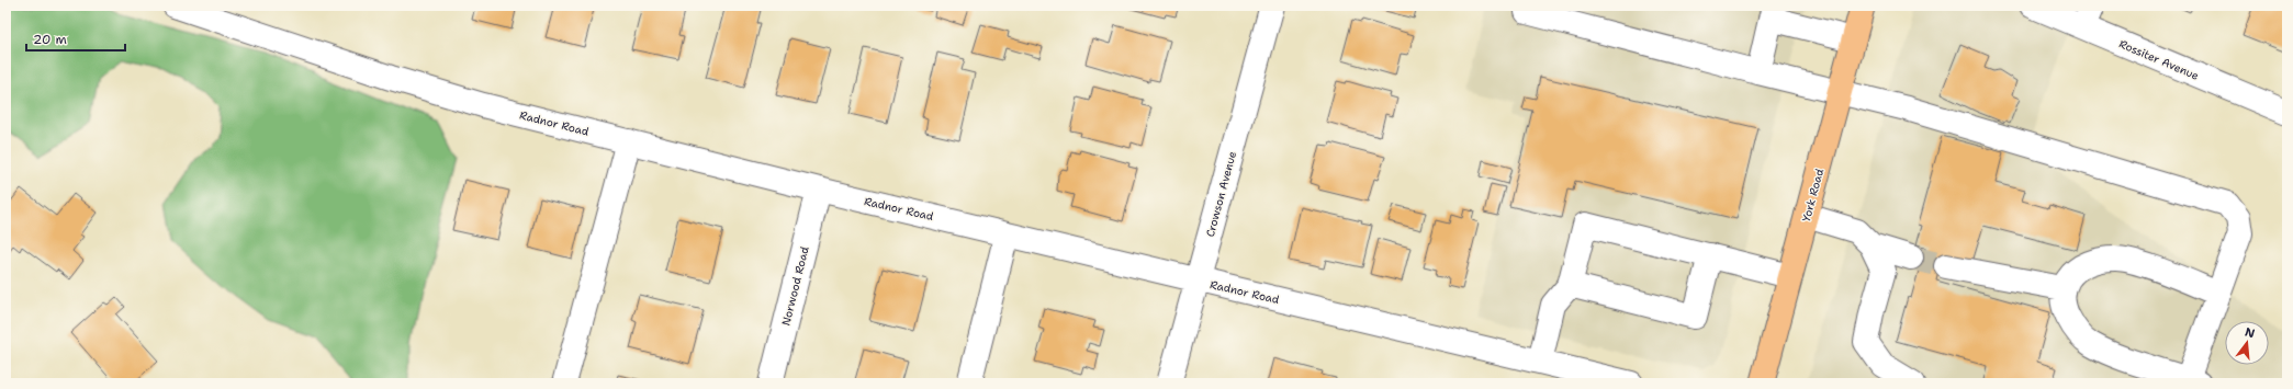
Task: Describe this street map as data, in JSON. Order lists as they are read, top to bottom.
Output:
{
  "streets": {
    "main road": ["York Road"],
    "street": [
      "Rossiter Avenue",
      "Radnor Road",
      "Crowson Avenue",
      "Norwood Road"
    ]
  },
  "crossings": [
    ["Radnor Road", "Crowson Avenue"],
    ["Radnor Road", "Norwood Road"]
  ],
  "scale_bar": "20 m",
  "north": "top"
}
